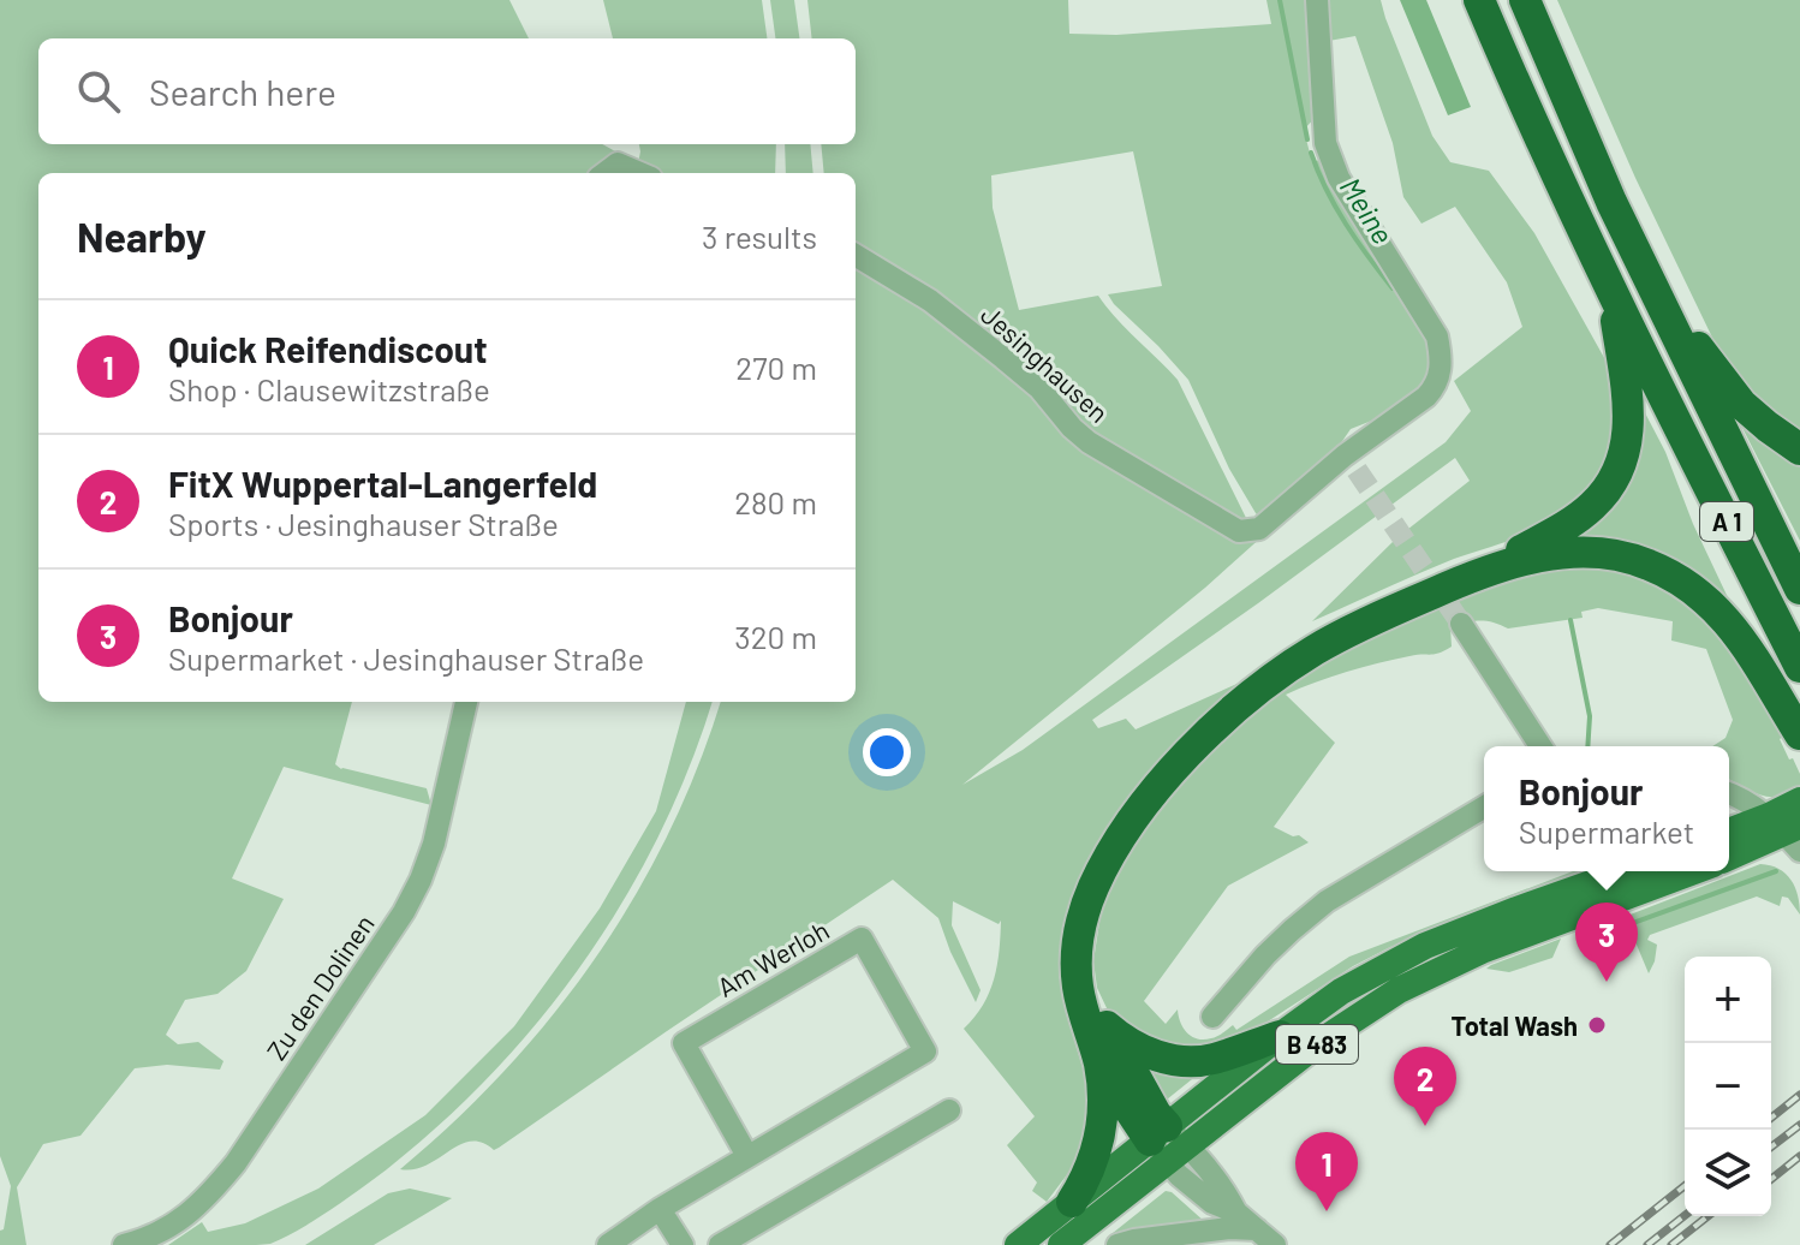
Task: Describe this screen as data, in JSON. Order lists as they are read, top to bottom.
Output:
{
  "streets": {
    "highway": ["A 1"],
    "main road": ["B 483"],
    "street": ["Jesinghausen", "Am Werloh", "Zu den Dolinen"]
  },
  "water": ["Meine"],
  "places": ["Total Wash"],
  "page": {
    "search": "Search here",
    "heading": ["Nearby", "3 results"],
    "list": [
      {
        "mark": "1",
        "name": "Quick Reifendiscout",
        "note": "Shop · Clausewitzstraße",
        "value": "270 m"
      },
      {
        "mark": "2",
        "name": "FitX Wuppertal-Langerfeld",
        "note": "Sports · Jesinghauser Straße",
        "value": "280 m"
      },
      {
        "mark": "3",
        "name": "Bonjour",
        "note": "Supermarket · Jesinghauser Straße",
        "value": "320 m"
      }
    ],
    "popup": ["Bonjour", "Supermarket"],
    "pins": ["3", "2", "1"],
    "map_buttons": ["+", "−"]
  }
}
